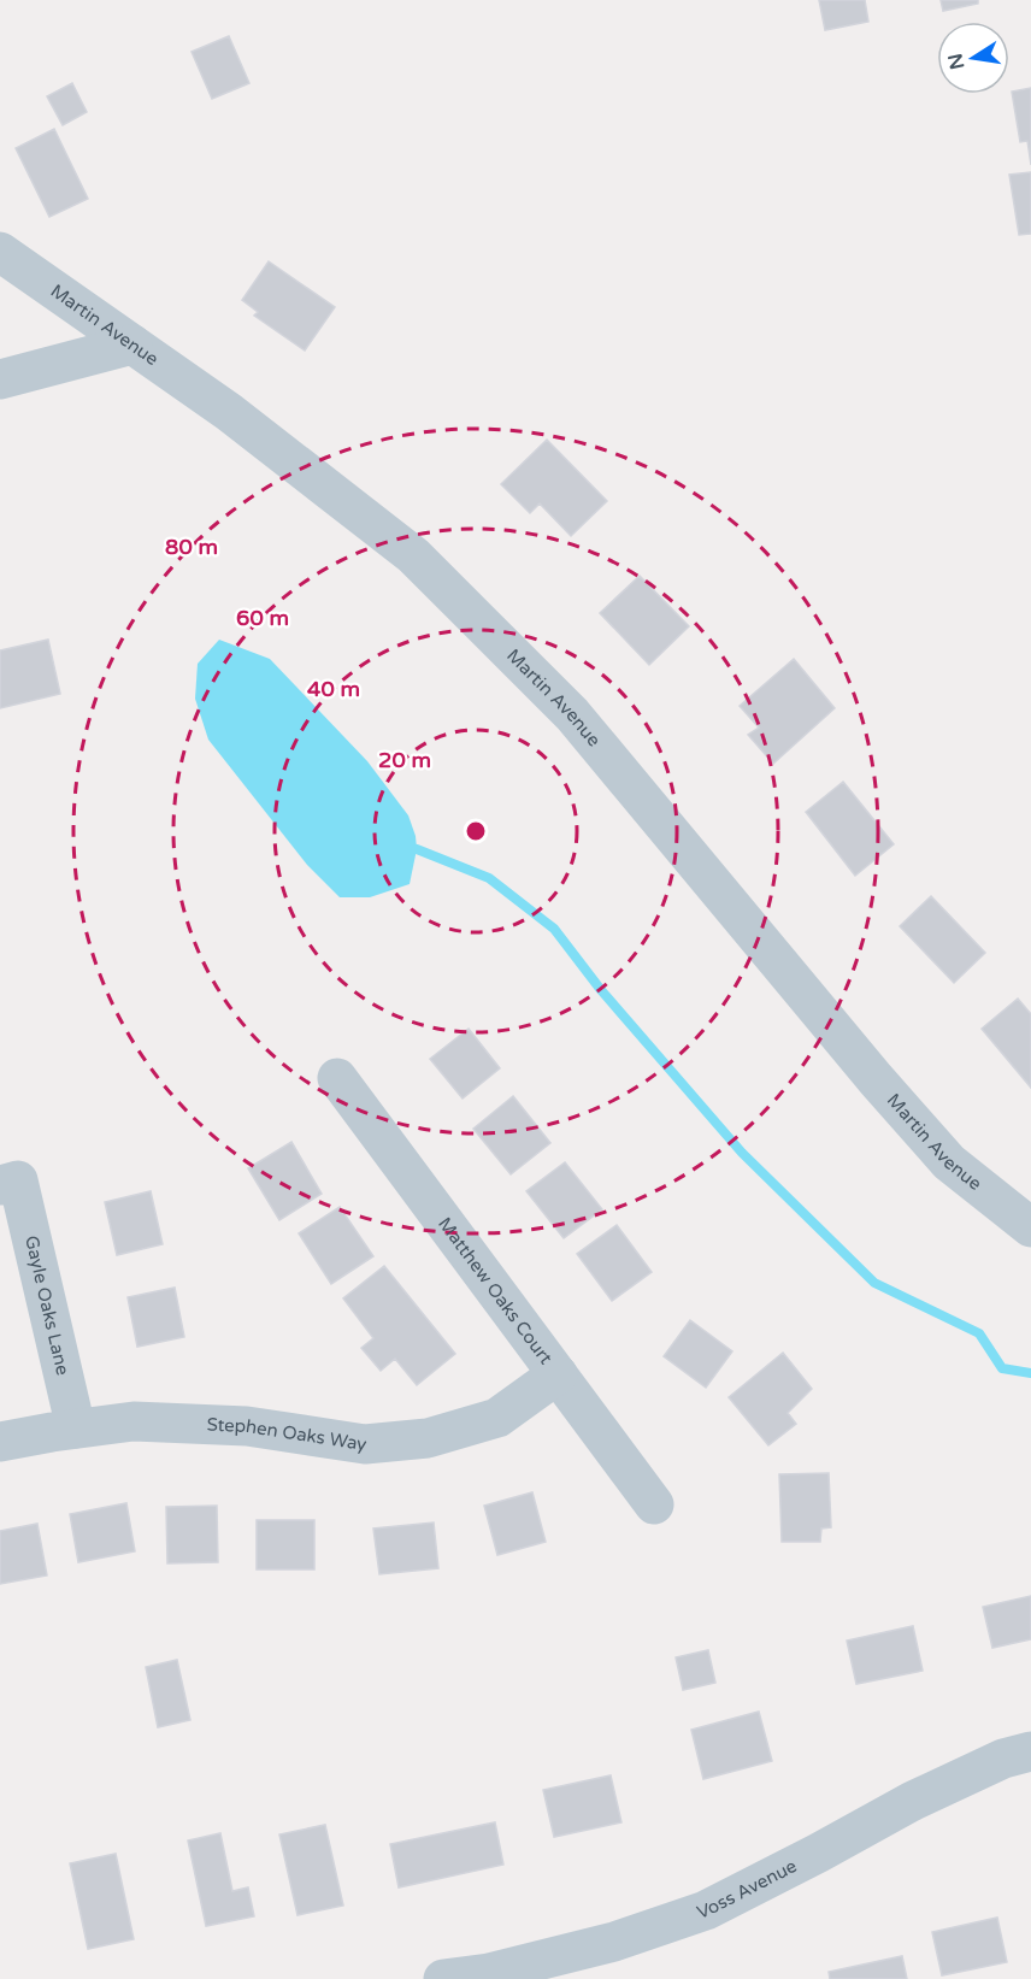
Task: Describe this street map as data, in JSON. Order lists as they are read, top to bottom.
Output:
{
  "streets": {
    "street": [
      "Martin Avenue",
      "Matthew Oaks Court",
      "Gayle Oaks Lane",
      "Stephen Oaks Way",
      "Voss Avenue"
    ]
  },
  "crossings": [
    ["Matthew Oaks Court", "Stephen Oaks Way"],
    ["Gayle Oaks Lane", "Stephen Oaks Way"]
  ],
  "north": "left",
  "rings": [
    "80 m",
    "60 m",
    "40 m",
    "20 m"
  ]
}
